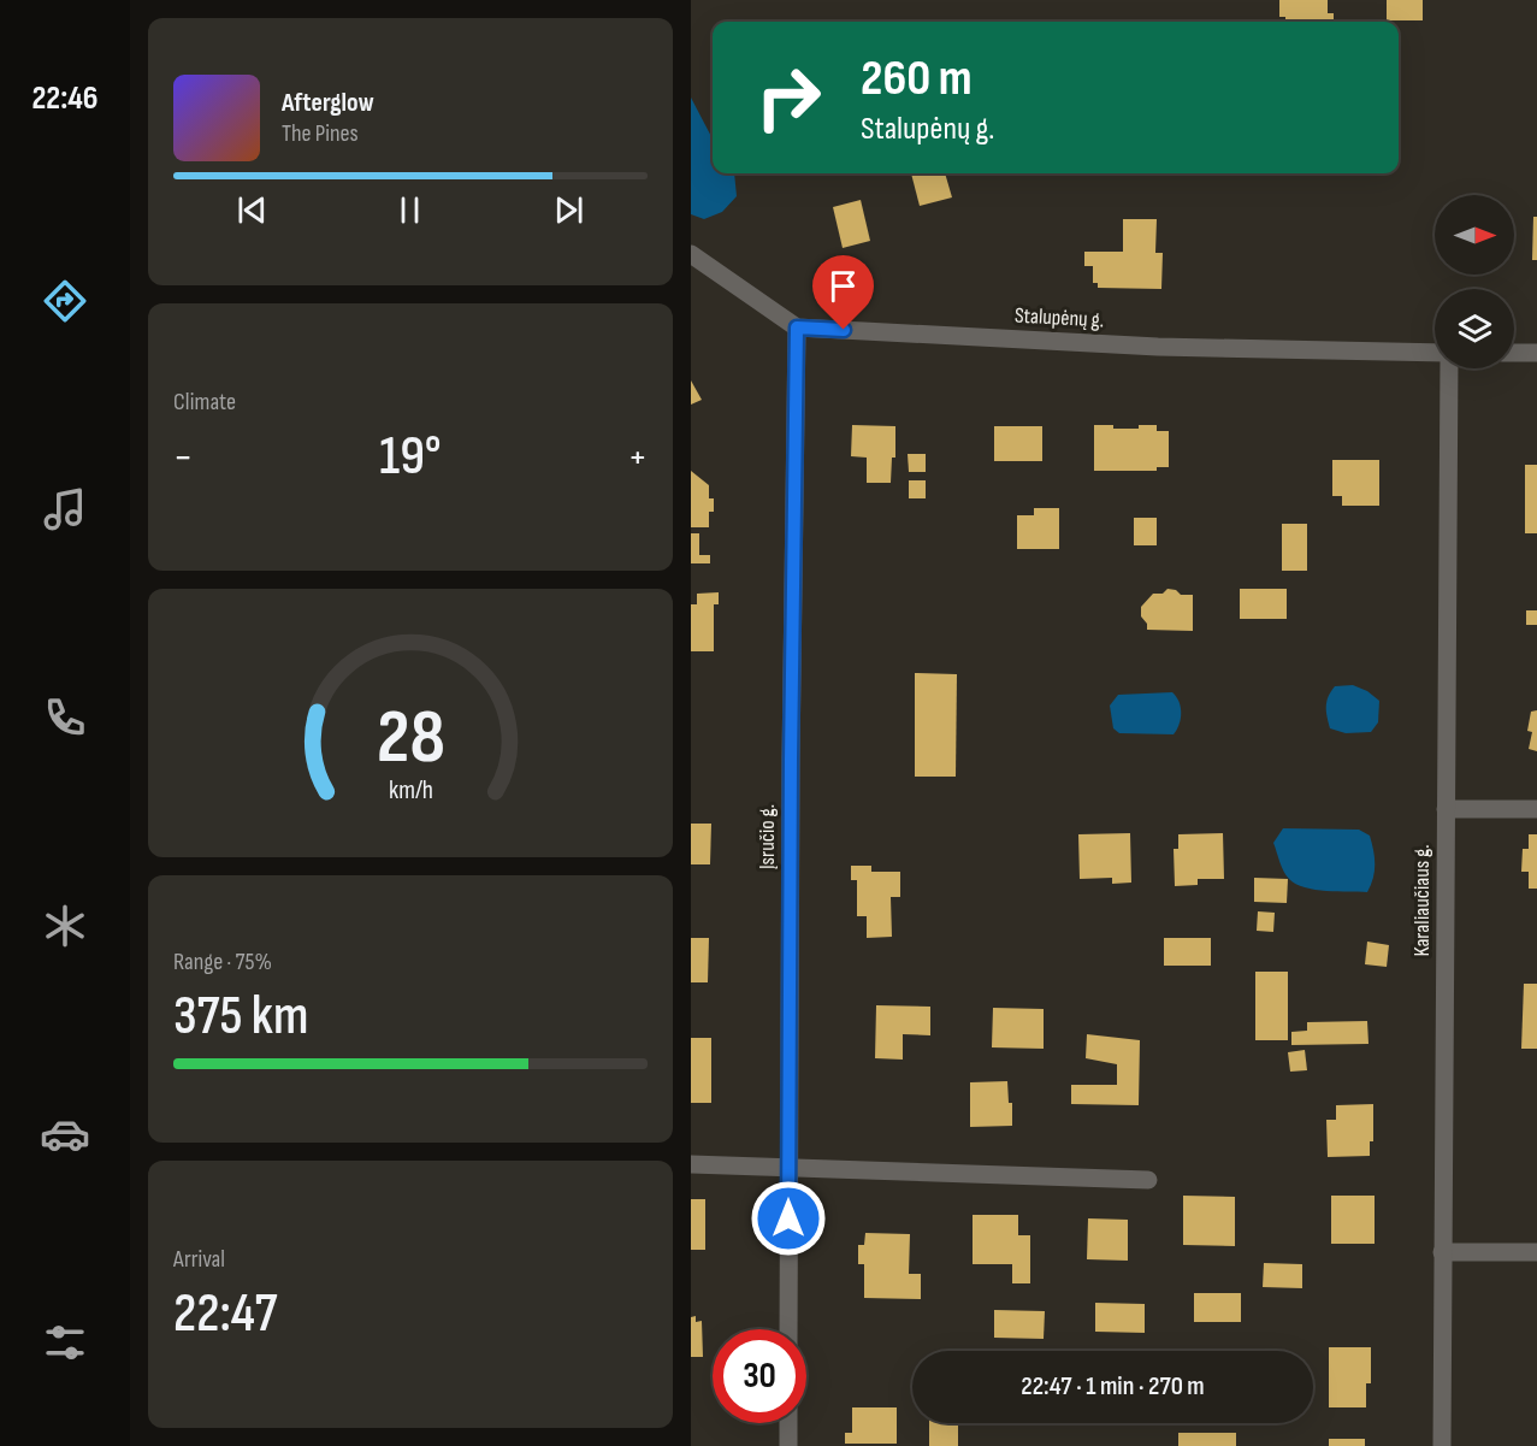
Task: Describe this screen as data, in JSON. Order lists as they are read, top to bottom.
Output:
{
  "streets": {
    "street": ["Stalupėnų g.", "Įsručio g.", "Karaliaučiaus g."]
  },
  "crossings": [
    ["Stalupėnų g.", "Įsručio g."]
  ],
  "north": "right",
  "page": {
    "tabs": "22:46",
    "turn": ["260 m", "Stalupėnų g."],
    "song": ["Afterglow", "The Pines"],
    "tile": [
      "Climate",
      ["Range · 75%", "375 km"],
      ["Arrival", "22:47"]
    ],
    "heat": ["−", "19°", "+"],
    "limit": "30",
    "trip": "22:47 · 1 min · 270 m",
    "gauge": ["28", "km/h"]
  }
}
